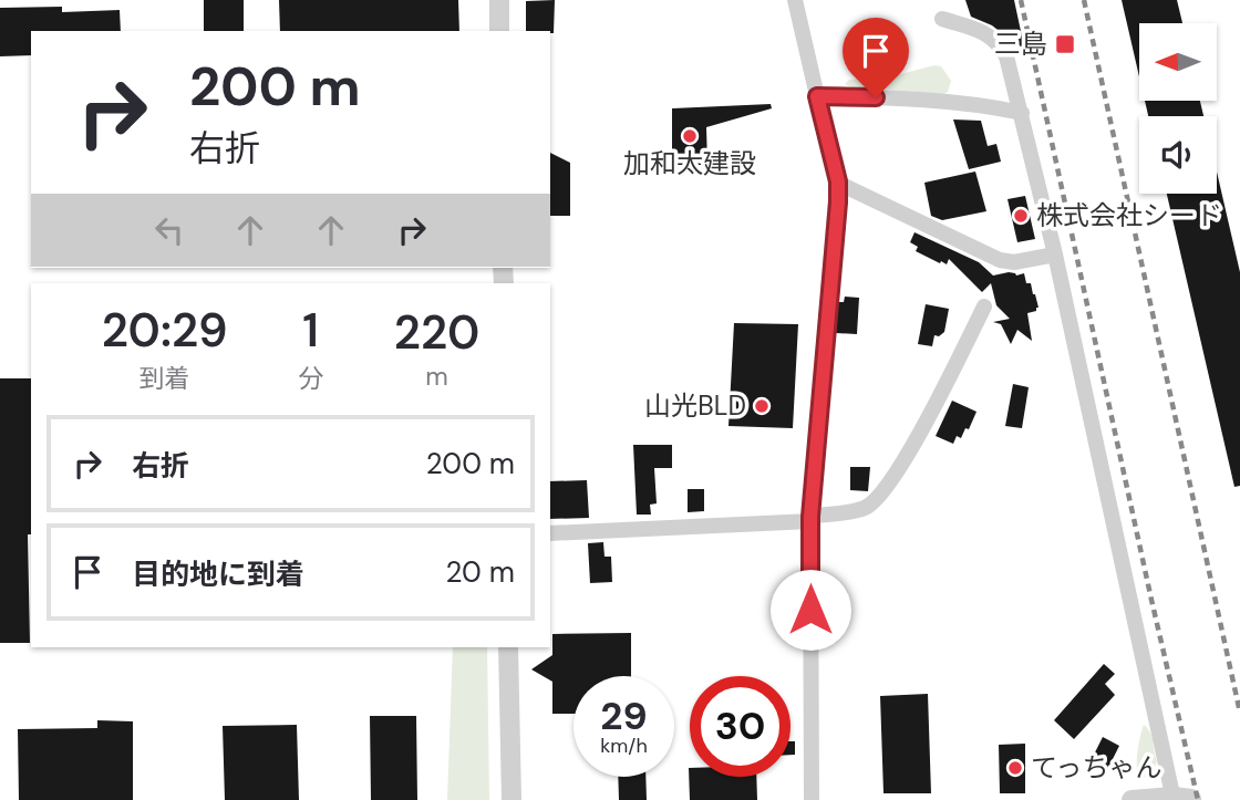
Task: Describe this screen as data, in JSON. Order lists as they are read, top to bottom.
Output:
{
  "places": {
    "transit": ["三島"],
    "other": [
      "加和太建設",
      "株式会社シード",
      "山光BLD",
      "てっちゃん"
    ]
  },
  "north": "left",
  "page": {
    "turn": ["200 m", "右折"],
    "eta": [
      "20:29",
      "到着",
      "1",
      "分",
      "220",
      "m"
    ],
    "list": [
      {
        "name": "右折",
        "value": "200 m"
      },
      {
        "name": "目的地に到着",
        "value": "20 m"
      }
    ],
    "speed": "29 km/h",
    "limit": "30"
  }
}
